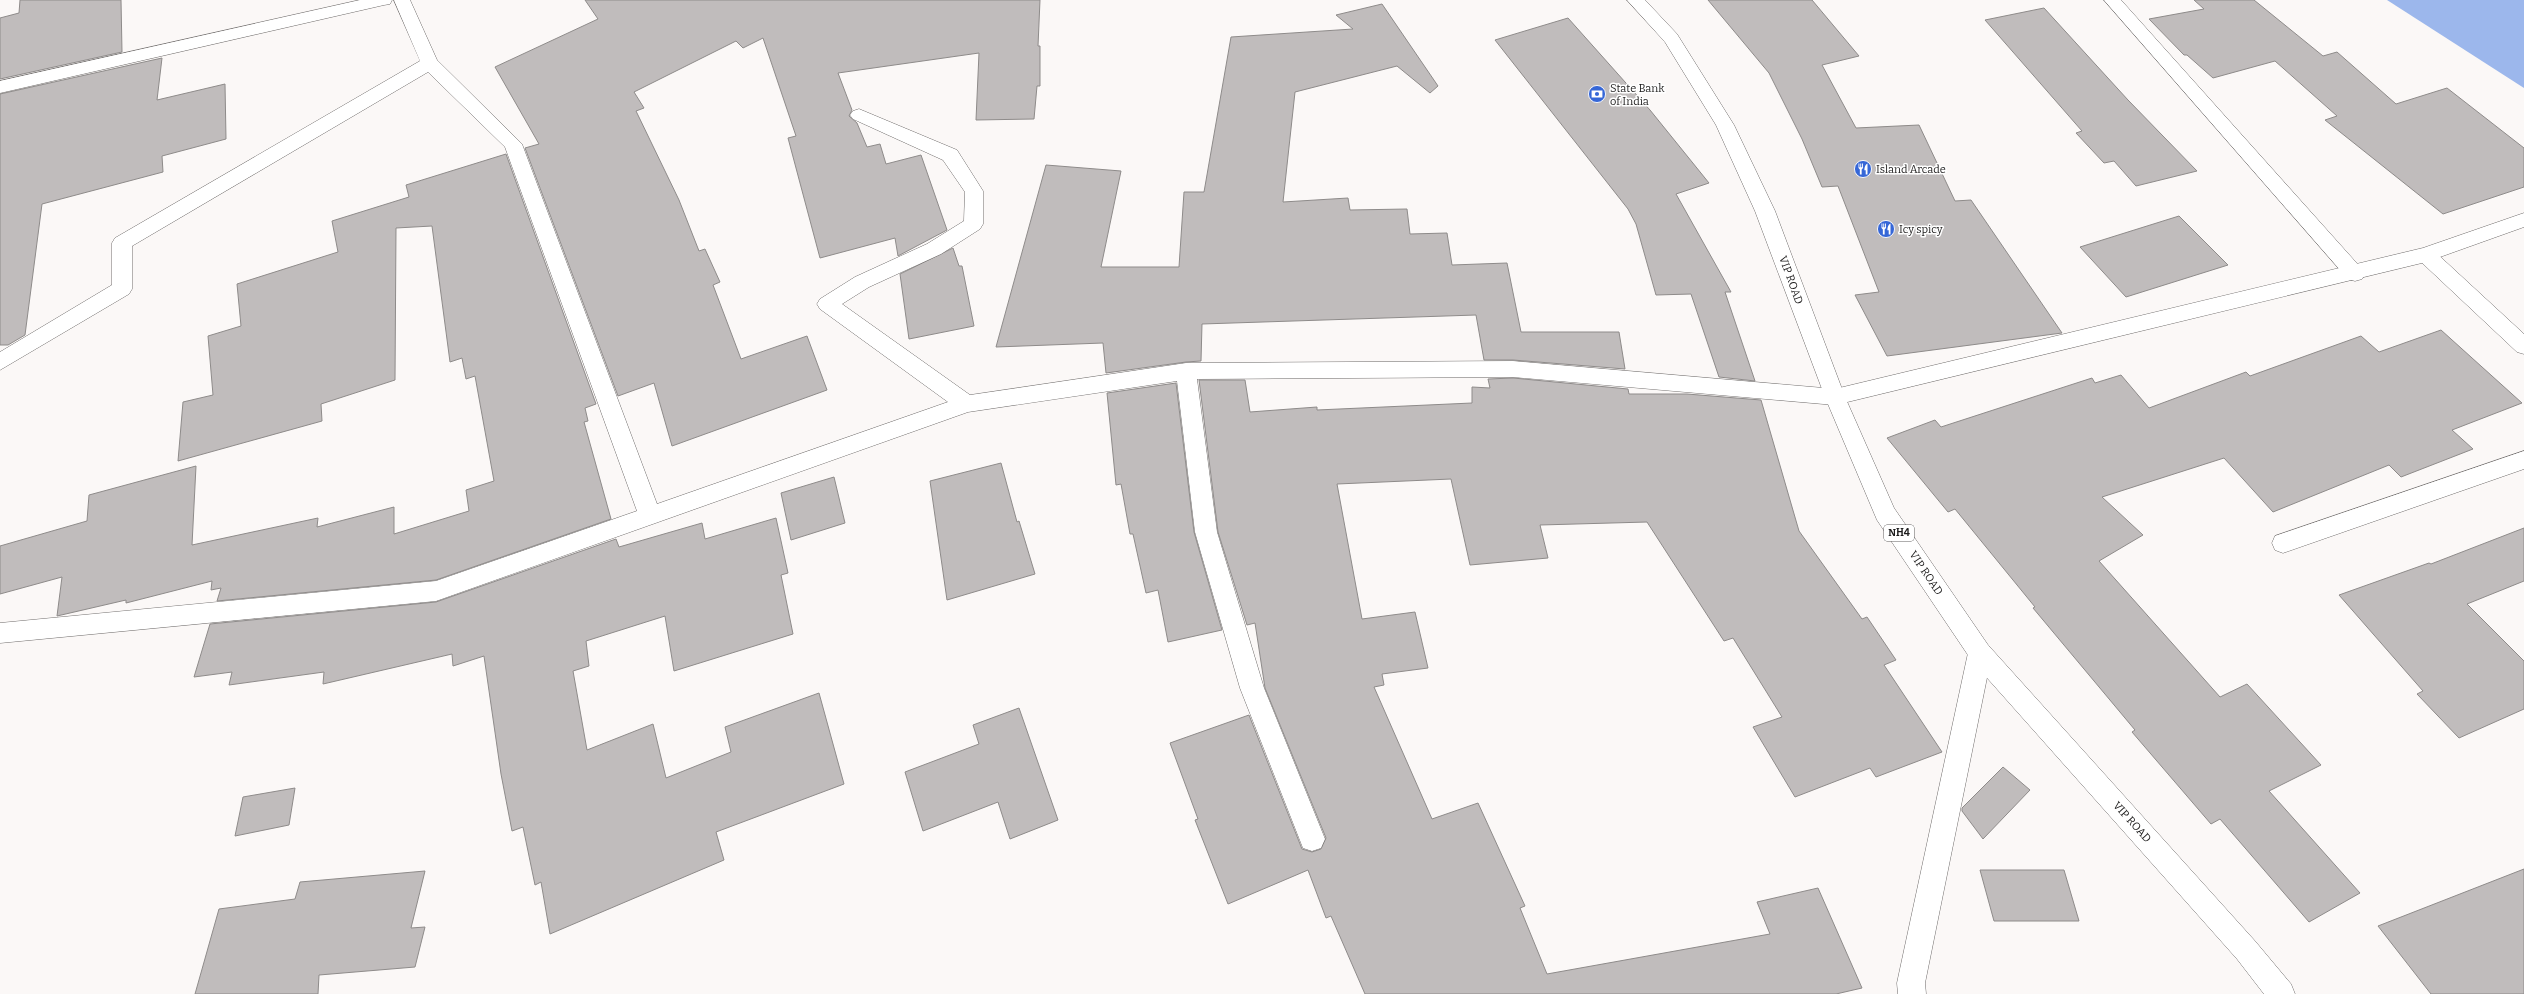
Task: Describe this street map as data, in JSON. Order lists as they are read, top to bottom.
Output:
{
  "streets": {
    "main road": ["VIP ROAD", "NH4"]
  },
  "places": {
    "bank": ["State Bank of India"],
    "restaurant": ["Island Arcade", "Icy spicy"]
  }
}
